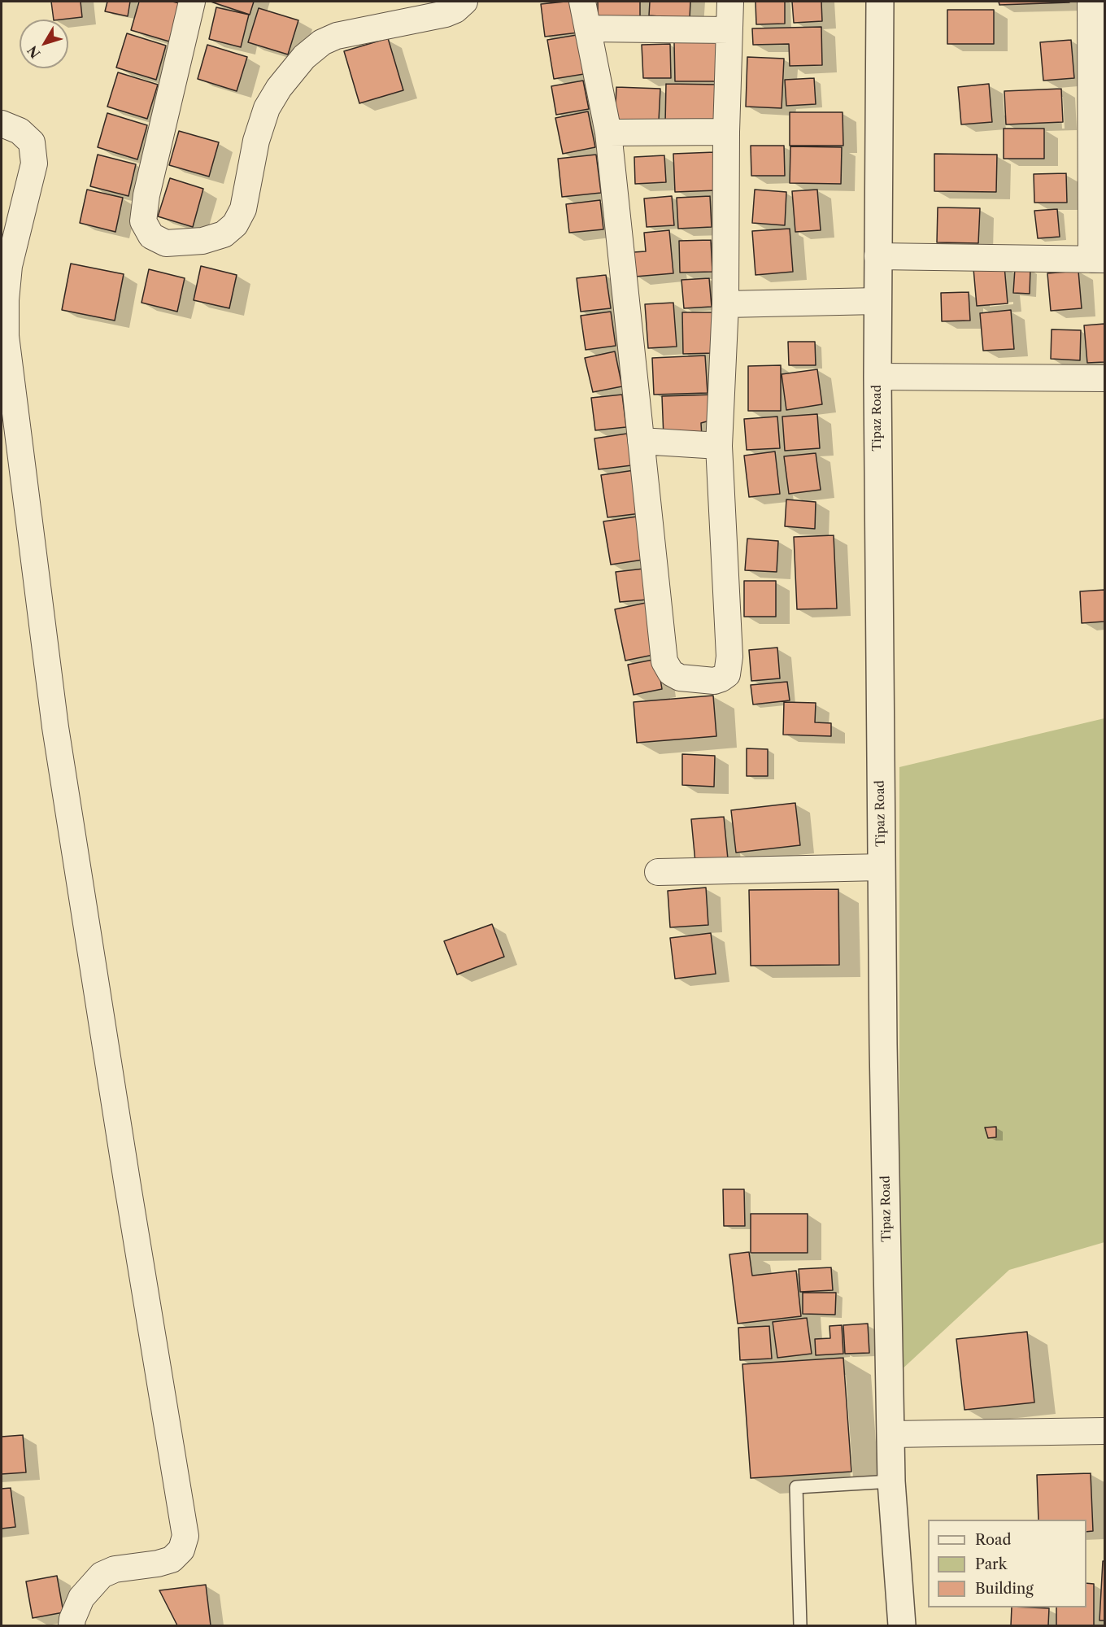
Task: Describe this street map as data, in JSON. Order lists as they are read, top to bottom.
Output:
{
  "streets": {
    "street": ["Tipaz Road"]
  },
  "legend": ["Road", "Park", "Building"],
  "north": "bottom left"
}
